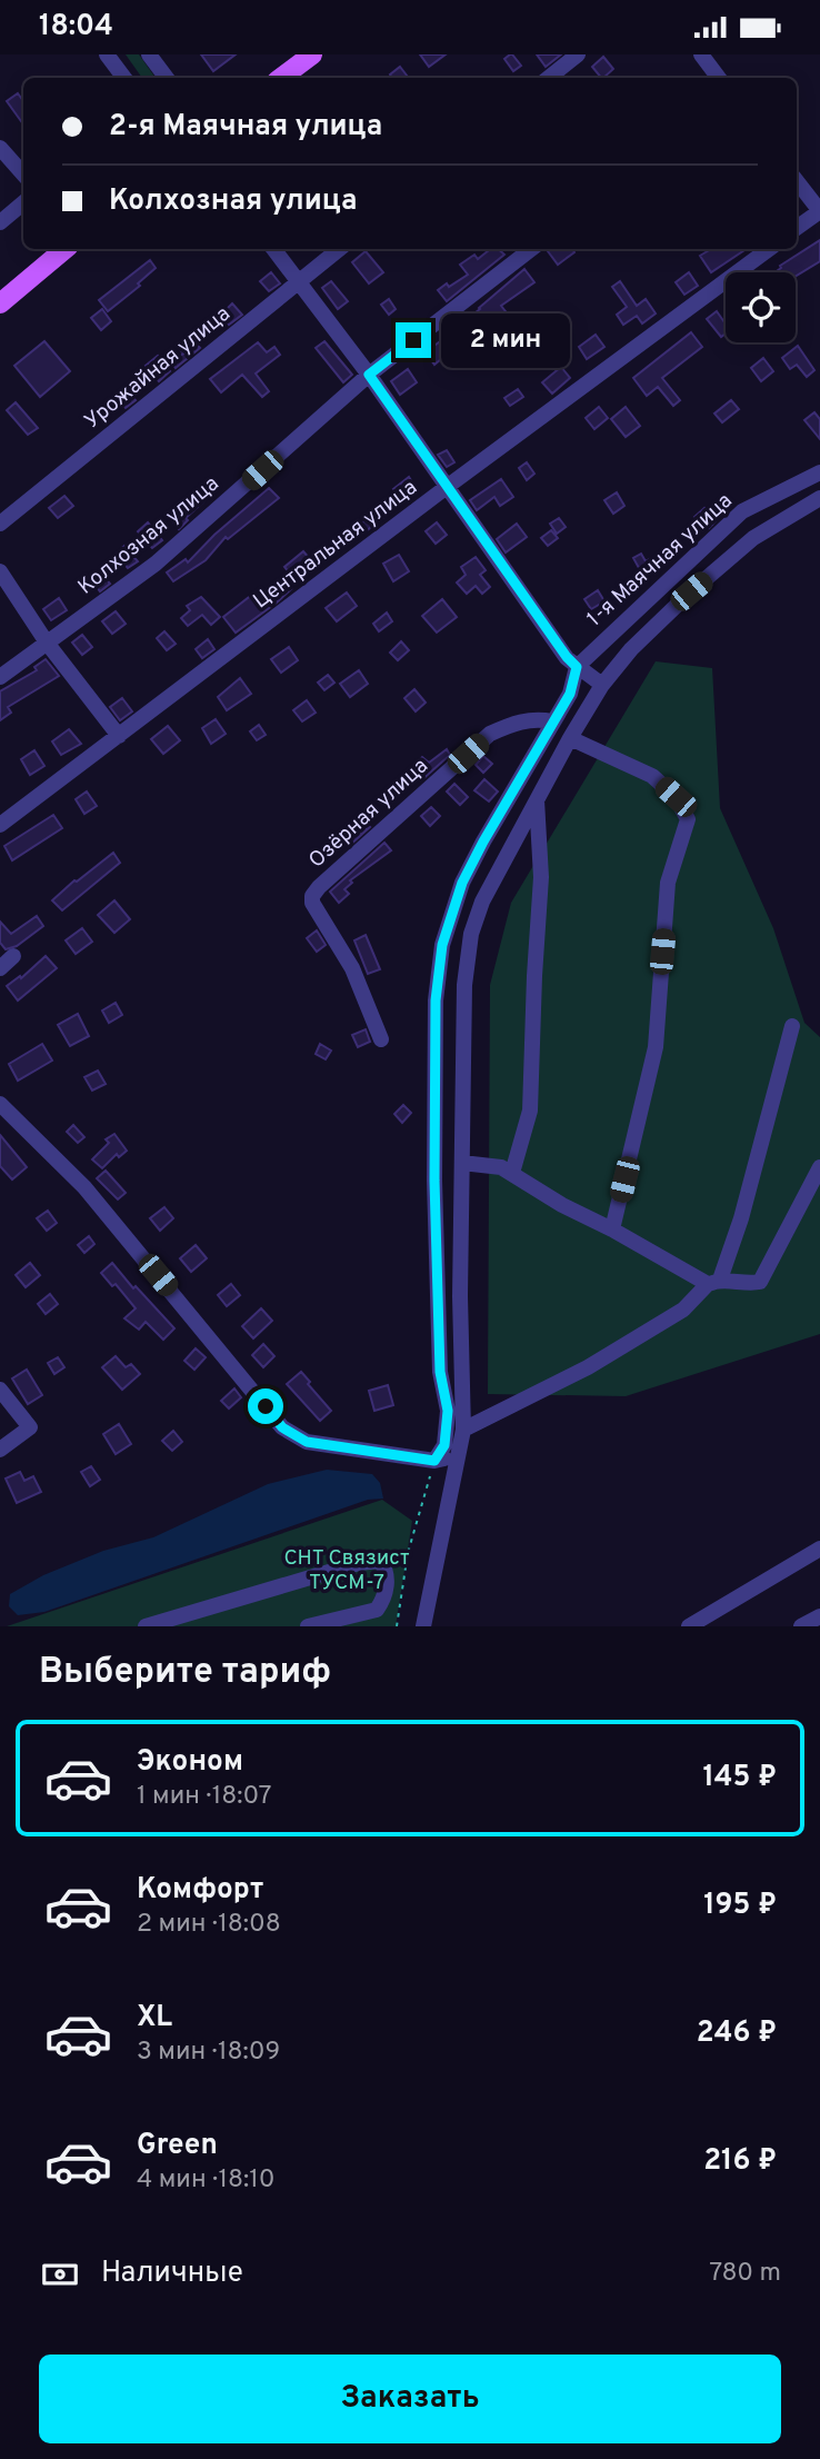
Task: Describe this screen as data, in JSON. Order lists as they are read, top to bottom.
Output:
{
  "streets": {
    "street": [
      "Урожайная улица",
      "Колхозная улица",
      "Центральная улица",
      "1-я Маячная улица",
      "Озёрная улица"
    ]
  },
  "parks": ["СНТ Связист ТУСМ-7"],
  "page": {
    "status": "18:04",
    "banner": ["2-я Маячная улица", "Колхозная улица"],
    "bubble": "2 мин",
    "heading": "Выберите тариф",
    "list": [
      {
        "name": "Эконом",
        "note": "1 мин · 18:07",
        "value": "145 ₽"
      },
      {
        "name": "Комфорт",
        "note": "2 мин · 18:08",
        "value": "195 ₽"
      },
      {
        "name": "XL",
        "note": "3 мин · 18:09",
        "value": "246 ₽"
      },
      {
        "name": "Green",
        "note": "4 мин · 18:10",
        "value": "216 ₽"
      }
    ],
    "pay": ["Наличные", "780 m"],
    "buttons": "Заказать"
  }
}
